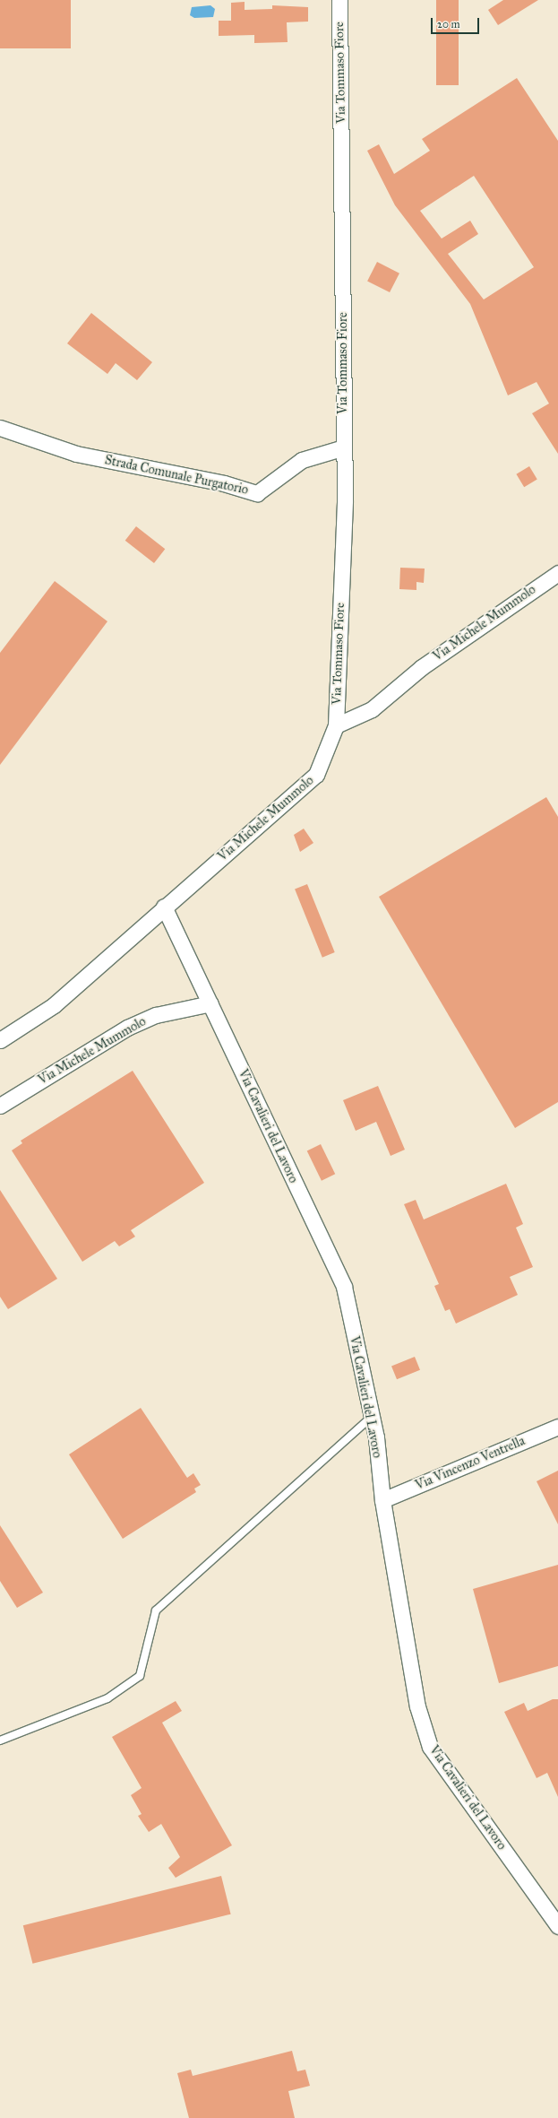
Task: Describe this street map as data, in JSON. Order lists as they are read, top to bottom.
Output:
{
  "streets": {
    "street": [
      "Via Tommaso Fiore",
      "Strada Comunale Purgatorio",
      "Via Michele Mummolo",
      "Via Cavalieri del Lavoro",
      "Via Vincenzo Ventrella"
    ]
  },
  "crossings": [
    ["Via Tommaso Fiore", "Strada Comunale Purgatorio"],
    ["Via Tommaso Fiore", "Via Michele Mummolo"],
    ["Via Michele Mummolo", "Via Cavalieri del Lavoro"],
    ["Via Cavalieri del Lavoro", "Via Vincenzo Ventrella"]
  ],
  "scale_bar": "20 m"
}
